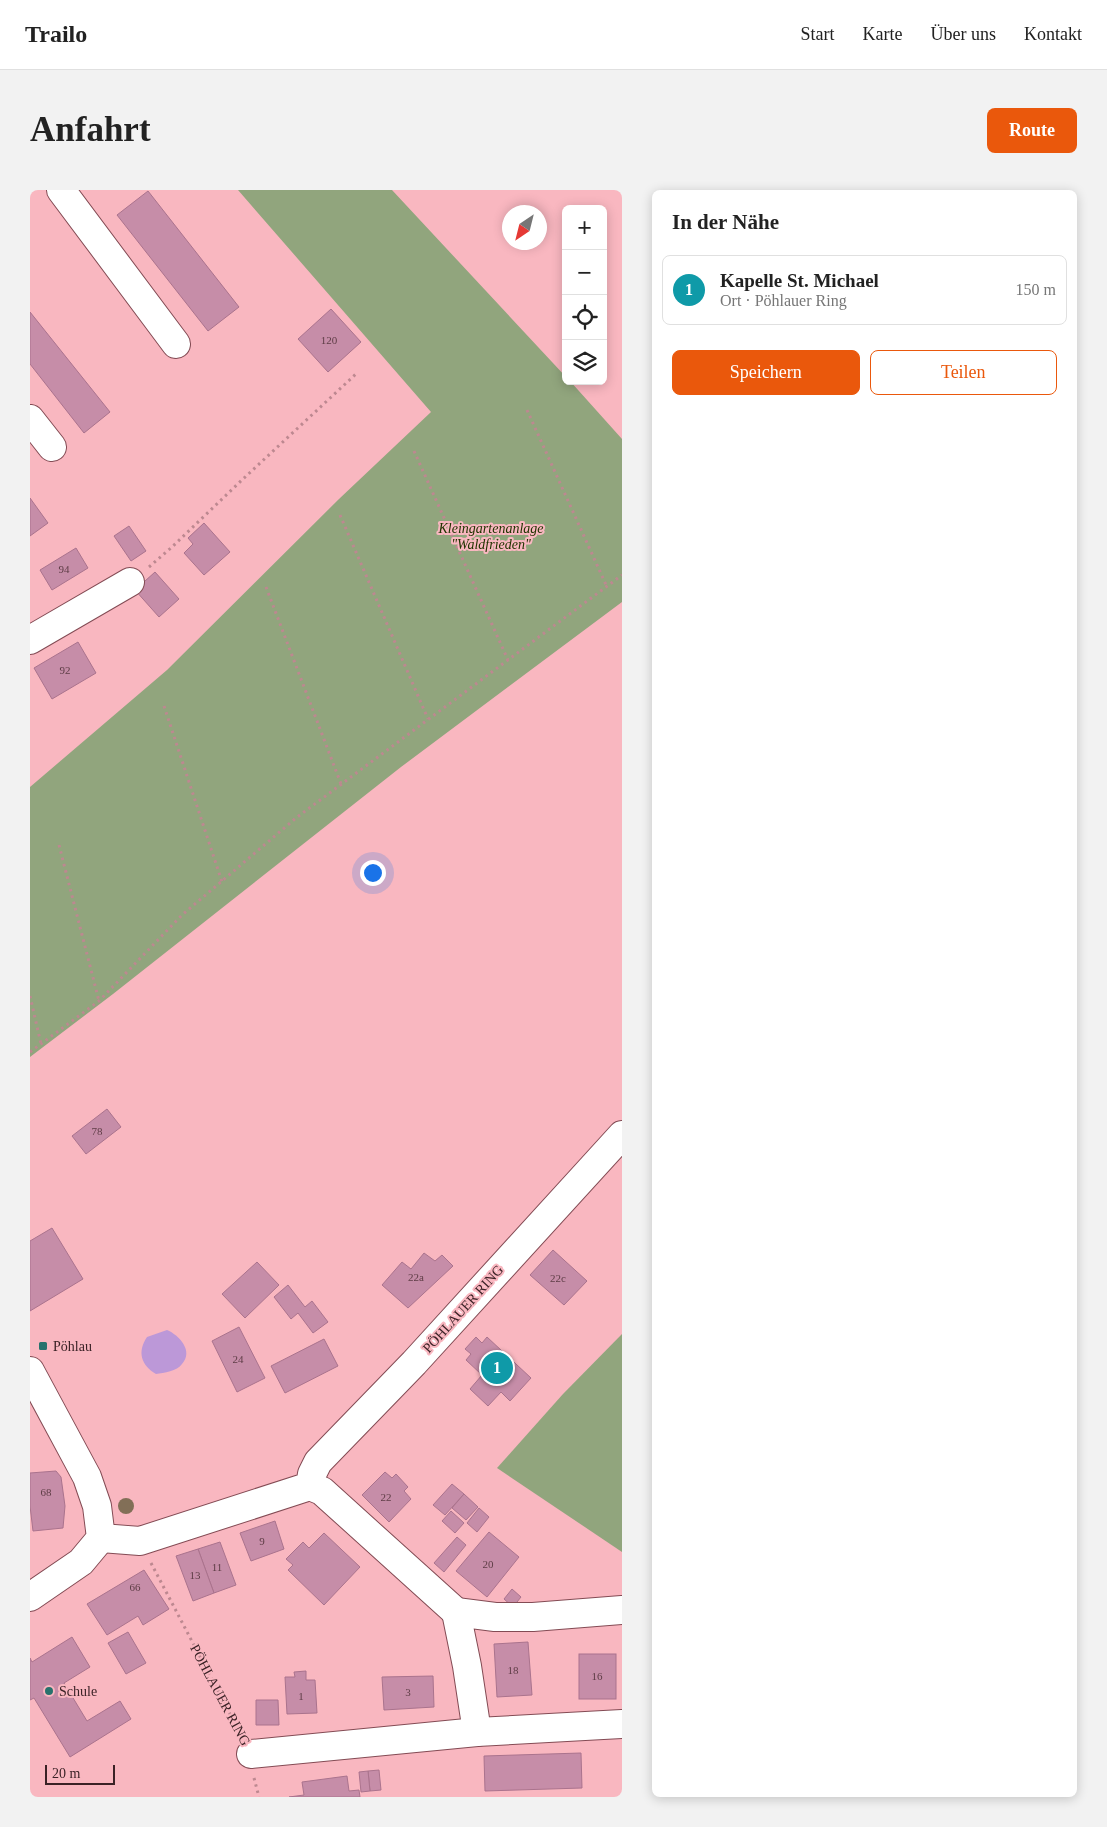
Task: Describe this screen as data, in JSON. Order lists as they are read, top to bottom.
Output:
{
  "streets": {
    "street": ["PÖHLAUER RING"]
  },
  "parks": ["Kleingartenanlage \"Waldfrieden\""],
  "places": {
    "transit": ["Pöhlau"],
    "other": ["Schule"]
  },
  "house_numbers": [
    "120",
    "94",
    "92",
    "78",
    "22a",
    "22c",
    "24",
    "68",
    "22",
    "9",
    "20",
    "11",
    "13",
    "66",
    "18",
    "16",
    "3",
    "1"
  ],
  "scale_bar": "20 m",
  "north": "bottom left",
  "page": {
    "header": "Trailo",
    "nav": [
      "Start",
      "Karte",
      "Über uns",
      "Kontakt"
    ],
    "buttons": [
      "Route",
      ["Speichern", "Teilen"]
    ],
    "title": "Anfahrt",
    "heading": "In der Nähe",
    "map_buttons": ["+", "−"],
    "list": [
      {
        "mark": "1",
        "name": "Kapelle St. Michael",
        "note": "Ort · Pöhlauer Ring",
        "value": "150 m"
      }
    ],
    "pins": "1",
    "scale": "20 m"
  }
}
